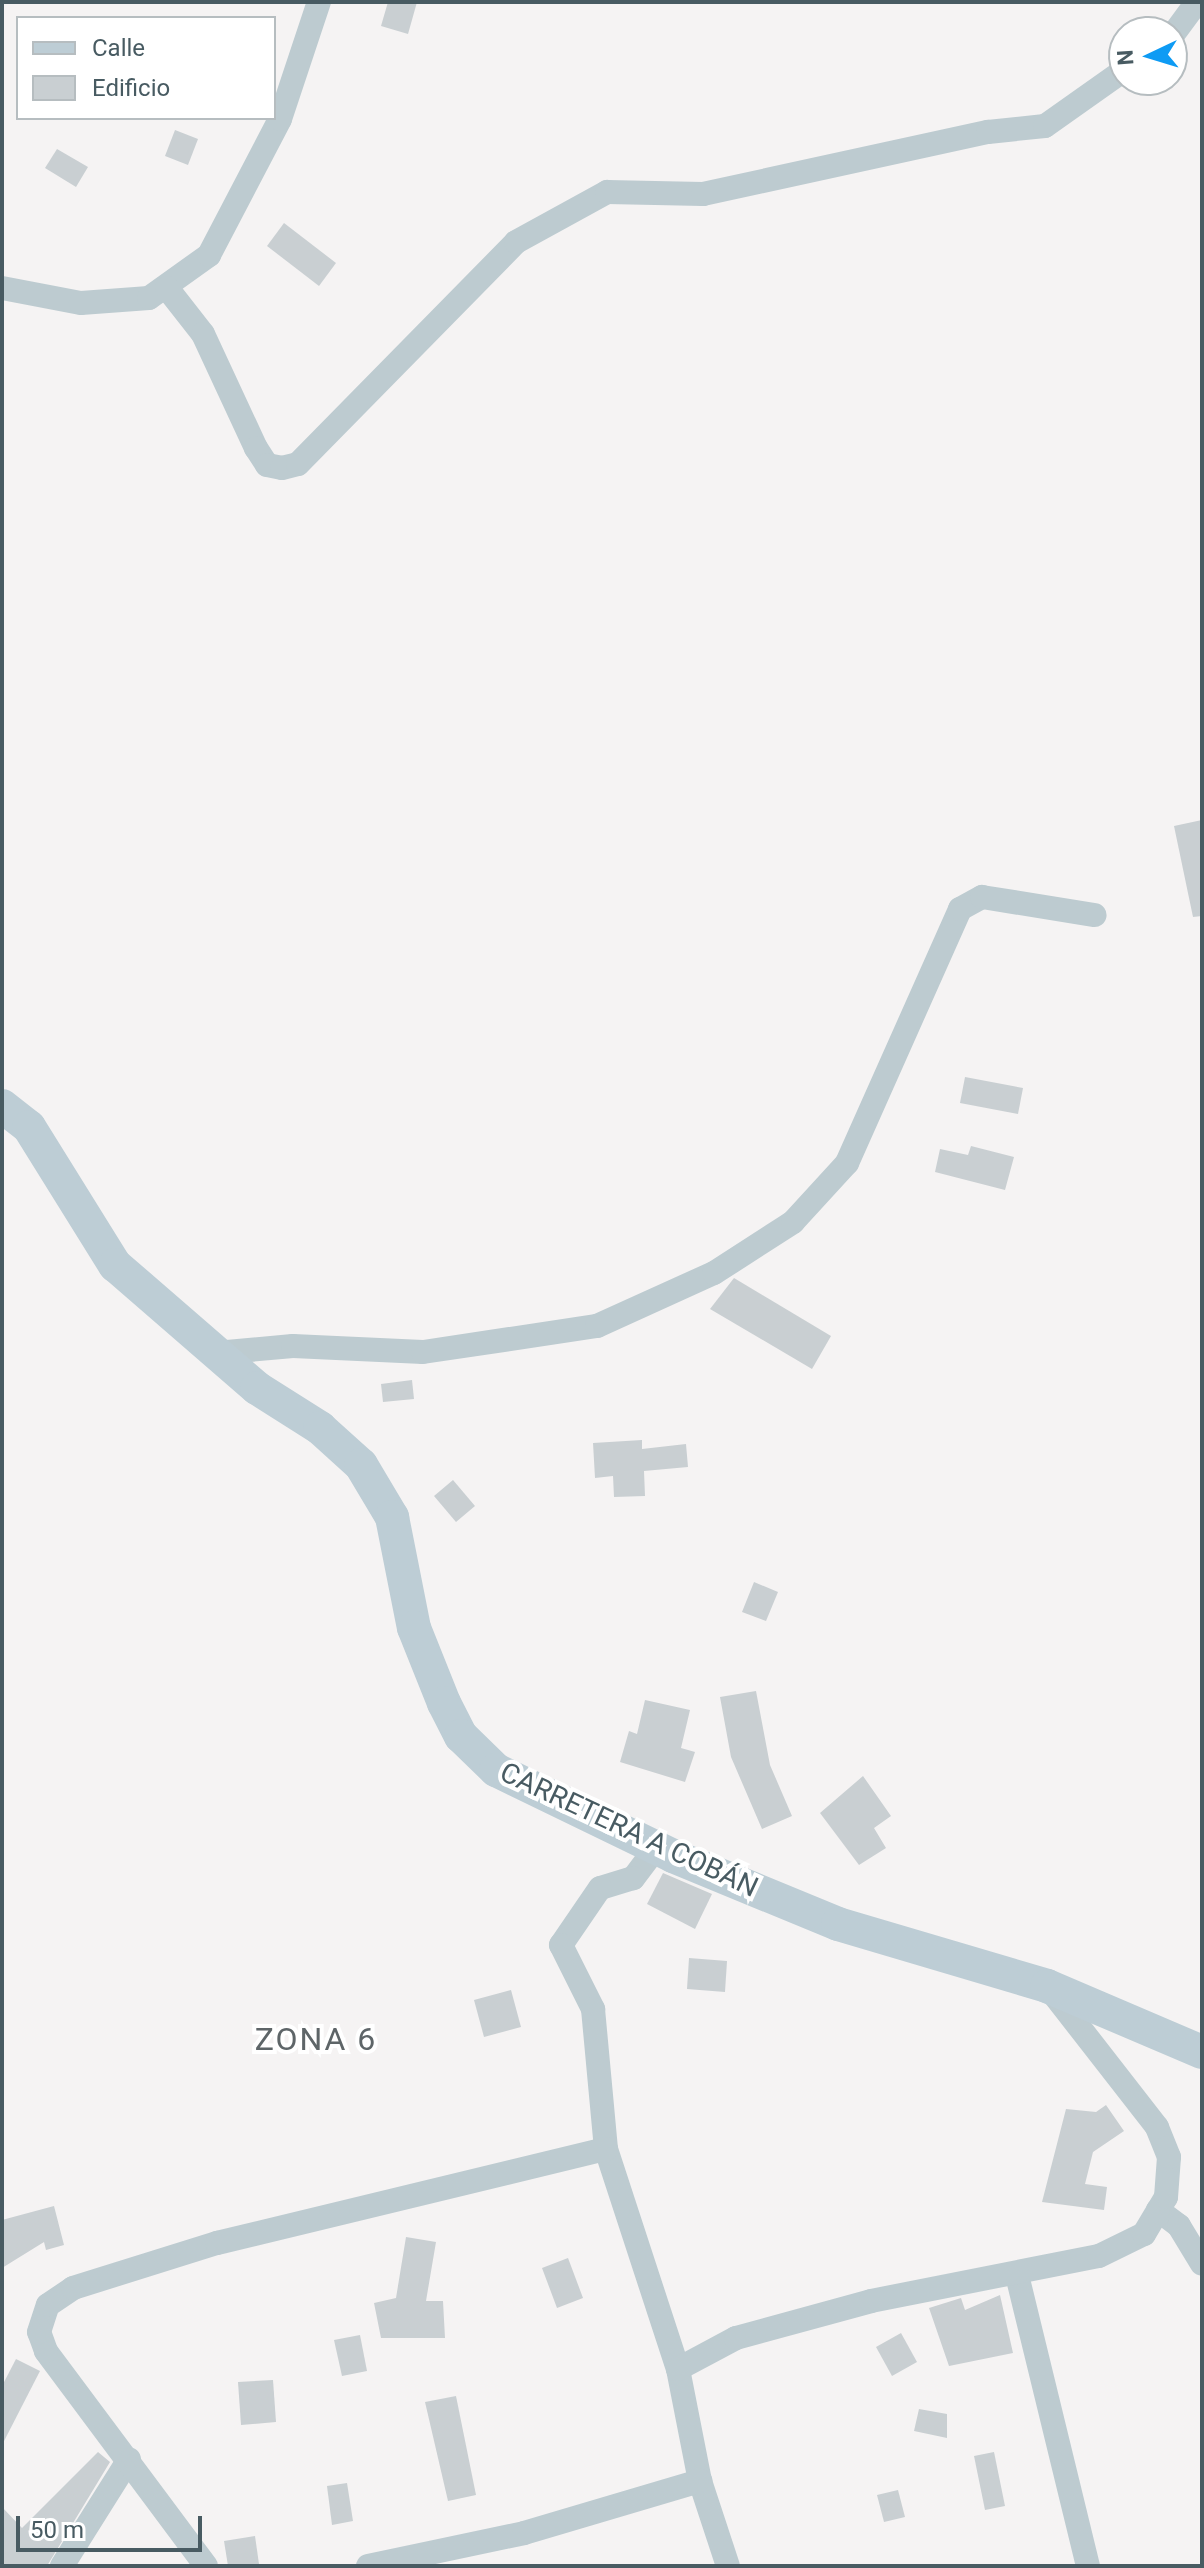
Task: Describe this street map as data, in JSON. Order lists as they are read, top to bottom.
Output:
{
  "streets": {
    "street": ["CARRETERA A COBÁN"]
  },
  "districts": ["ZONA 6"],
  "legend": ["Calle", "Edificio"],
  "scale_bar": "50 m",
  "north": "left"
}
